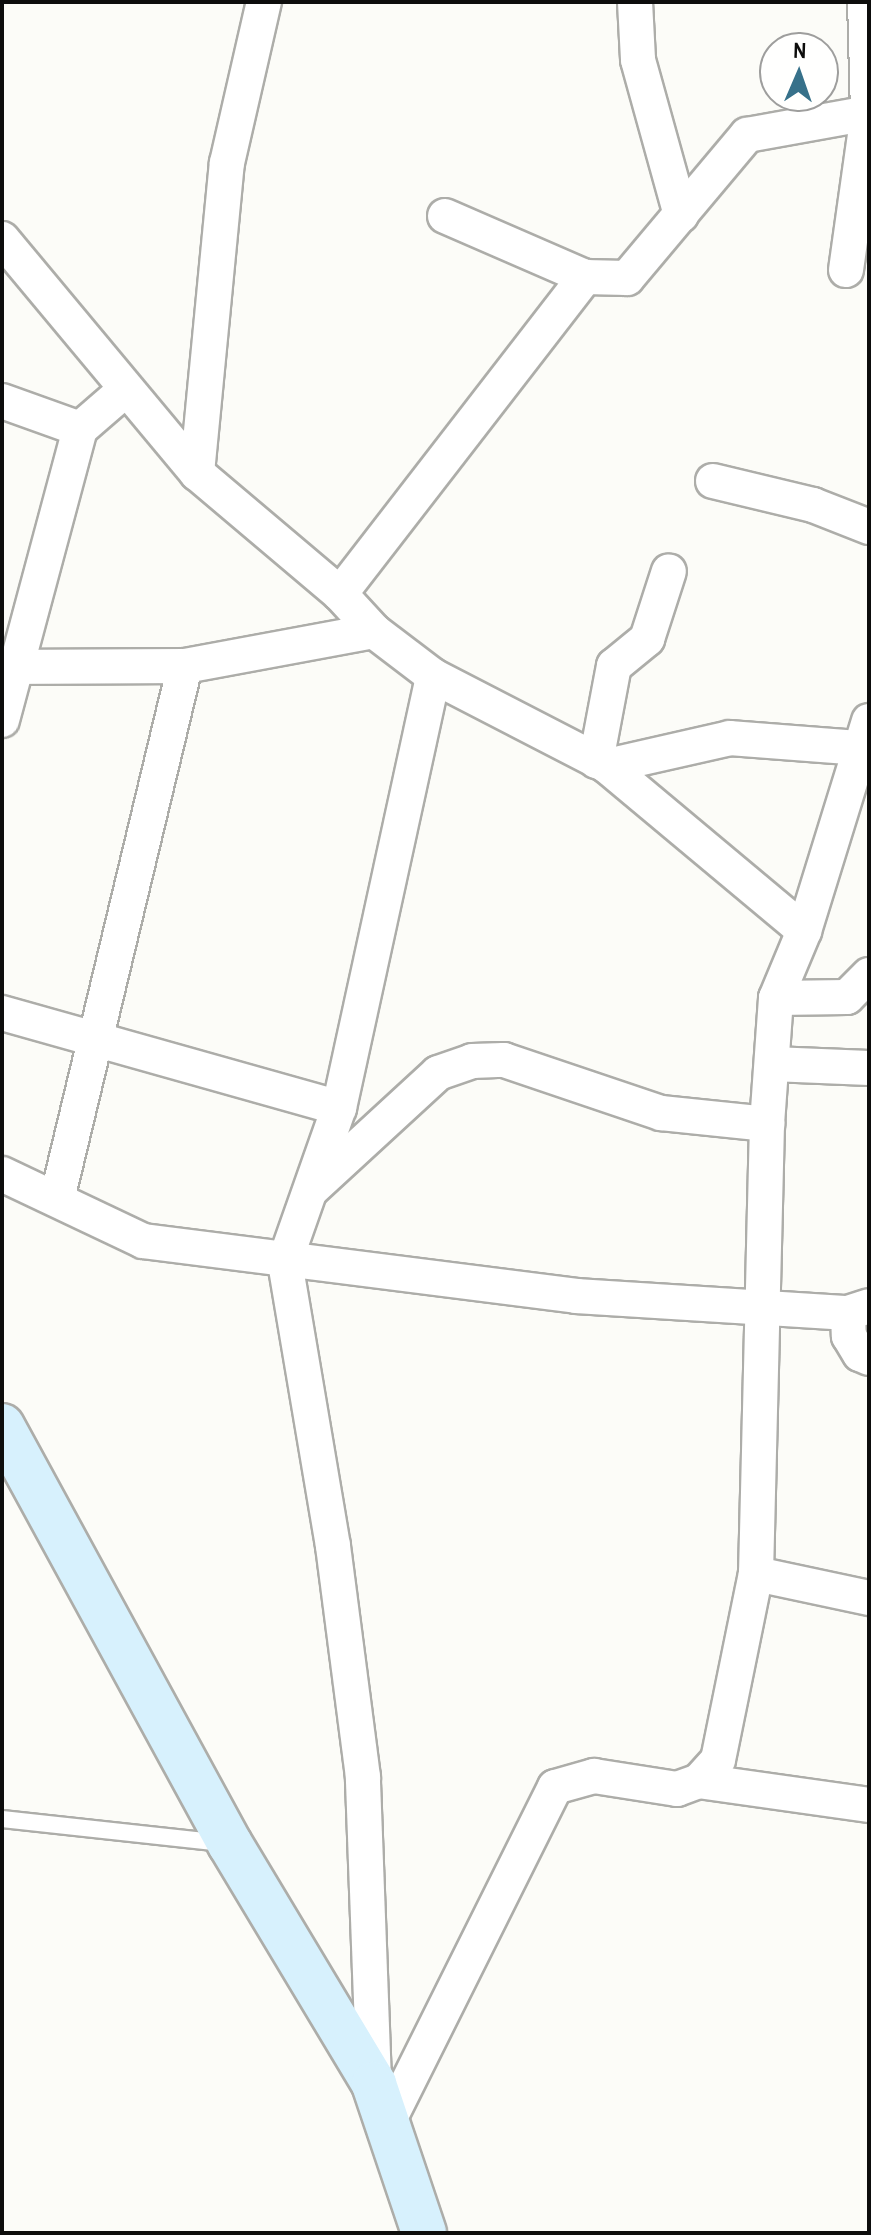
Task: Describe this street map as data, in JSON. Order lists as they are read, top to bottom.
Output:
{
  "north": "top"
}
